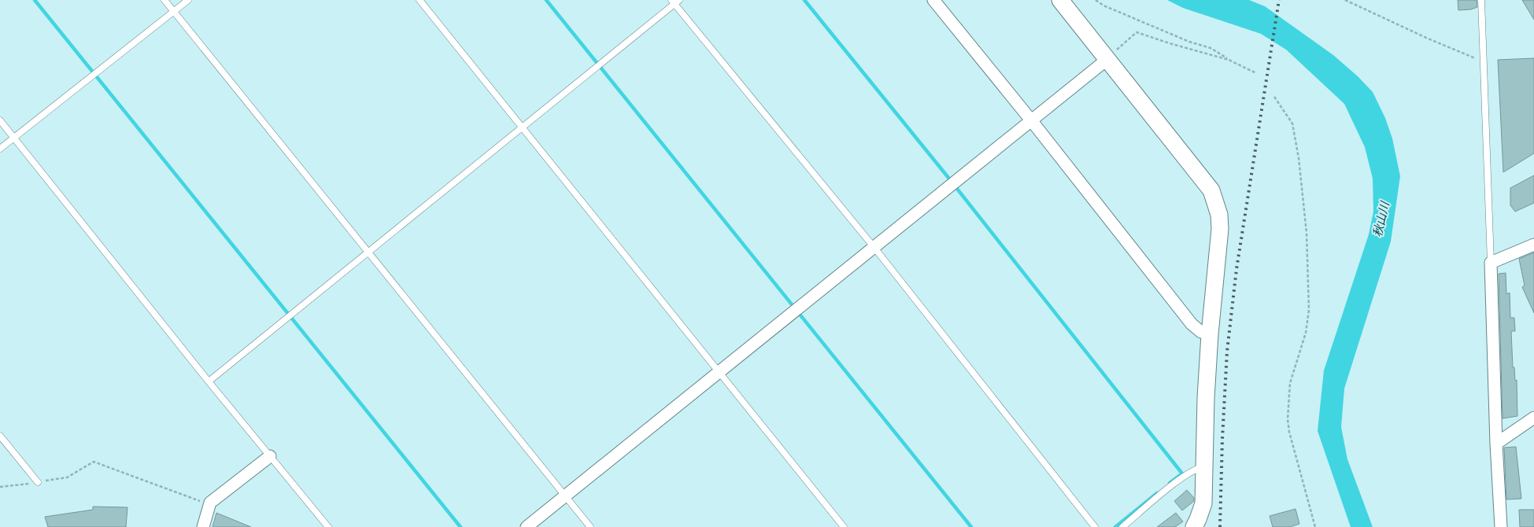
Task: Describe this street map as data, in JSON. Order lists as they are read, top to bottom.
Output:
{
  "water": ["秋山川"]
}
